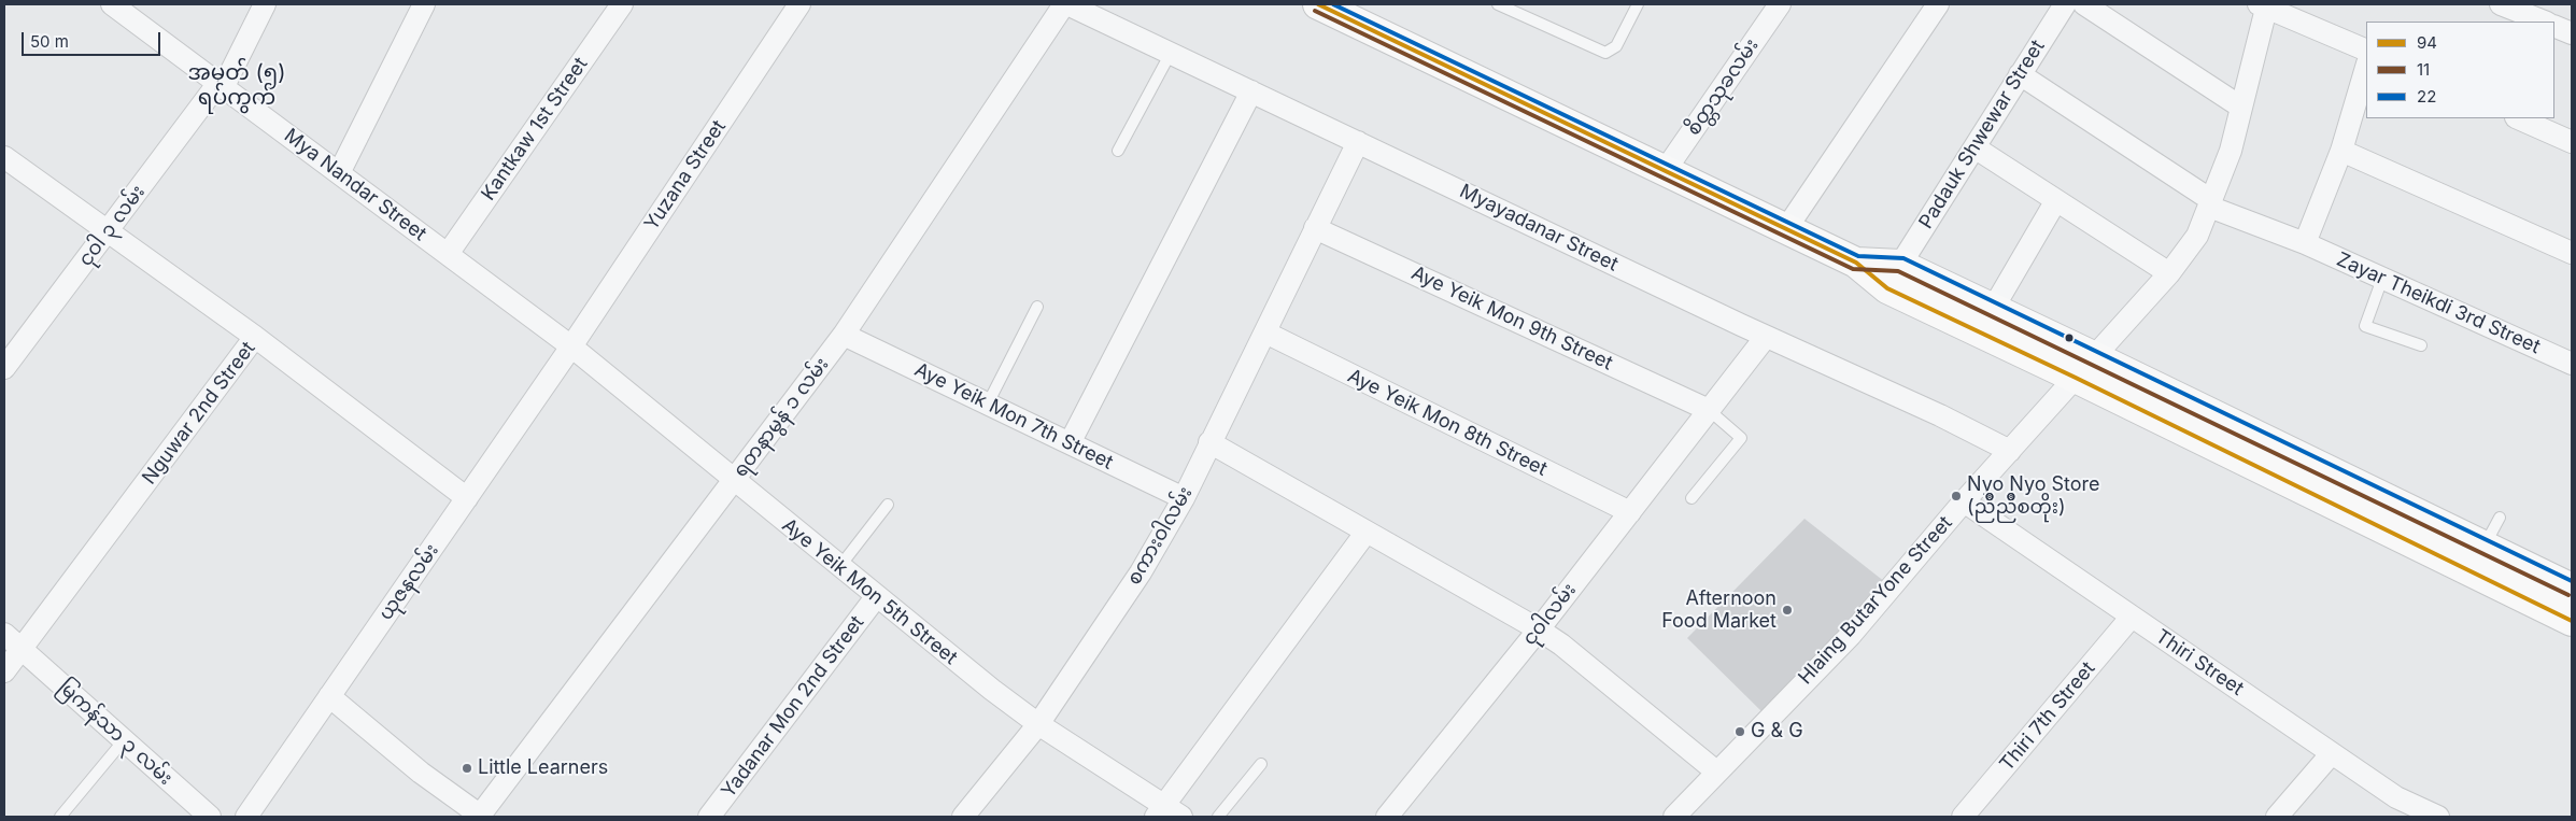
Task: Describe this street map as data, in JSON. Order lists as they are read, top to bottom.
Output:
{
  "streets": {
    "street": [
      "စိတ္တသုခလမ်း",
      "Kantkaw 1st Street",
      "Padauk Shwewar Street",
      "Yuzana Street",
      "Mya Nandar Street",
      "ငုဝါ ၃ လမ်း",
      "Myayadanar Street",
      "Zayar Theikdi 3rd Street",
      "Aye Yeik Mon 9th Street",
      "Nguwar 2nd Street",
      "Aye Yeik Mon 7th Street",
      "ရတနာမွန် ၁ လမ်း",
      "Aye Yeik Mon 8th Street",
      "စကား၀ါလမ်း",
      "ယုဇနလမ်း",
      "Aye Yeik Mon 5th Street",
      "Hlaing ButarYone Street",
      "ငုဝါလမ်း",
      "Thiri Street",
      "Yadanar Mon 2nd Street",
      "Thiri 7th Street",
      "မြကန်သာ ၃ လမ်း"
    ]
  },
  "crossings": [
    ["Kantkaw 1st Street", "Mya Nandar Street"],
    ["Padauk Shwewar Street", "Zayar Theikdi 3rd Street"],
    ["Yuzana Street", "Mya Nandar Street"],
    ["Yuzana Street", "ယုဇနလမ်း"],
    ["Yuzana Street", "Aye Yeik Mon 5th Street"],
    ["Mya Nandar Street", "ငုဝါ ၃ လမ်း"],
    ["Mya Nandar Street", "ယုဇနလမ်း"],
    ["Mya Nandar Street", "Aye Yeik Mon 5th Street"],
    ["Myayadanar Street", "ရတနာမွန် ၁ လမ်း"],
    ["Myayadanar Street", "စကား၀ါလမ်း"],
    ["Myayadanar Street", "Hlaing ButarYone Street"],
    ["Myayadanar Street", "ငုဝါလမ်း"],
    ["Zayar Theikdi 3rd Street", "Hlaing ButarYone Street"],
    ["Aye Yeik Mon 9th Street", "စကား၀ါလမ်း"],
    ["Aye Yeik Mon 9th Street", "ငုဝါလမ်း"],
    ["Nguwar 2nd Street", "ယုဇနလမ်း"],
    ["Nguwar 2nd Street", "မြကန်သာ ၃ လမ်း"],
    ["Aye Yeik Mon 7th Street", "ရတနာမွန် ၁ လမ်း"],
    ["Aye Yeik Mon 7th Street", "စကား၀ါလမ်း"],
    ["ရတနာမွန် ၁ လမ်း", "Aye Yeik Mon 5th Street"],
    ["Aye Yeik Mon 8th Street", "စကား၀ါလမ်း"],
    ["Aye Yeik Mon 8th Street", "ငုဝါလမ်း"],
    ["စကား၀ါလမ်း", "Aye Yeik Mon 5th Street"],
    ["ယုဇနလမ်း", "Aye Yeik Mon 5th Street"],
    ["Aye Yeik Mon 5th Street", "Yadanar Mon 2nd Street"],
    ["Hlaing ButarYone Street", "Thiri Street"],
    ["Thiri Street", "Thiri 7th Street"]
  ],
  "districts": ["အမှတ် (၅) ရပ်ကွက်"],
  "places": [
    "Nyo Nyo Store (ညိဳညိဳစတိုး)",
    "Afternoon Food Market",
    "G & G",
    "Little Learners"
  ],
  "lines": ["transit line 94", "transit line 22", "transit line 11"],
  "legend": ["94", "11", "22"],
  "scale_bar": "50 m"
}
